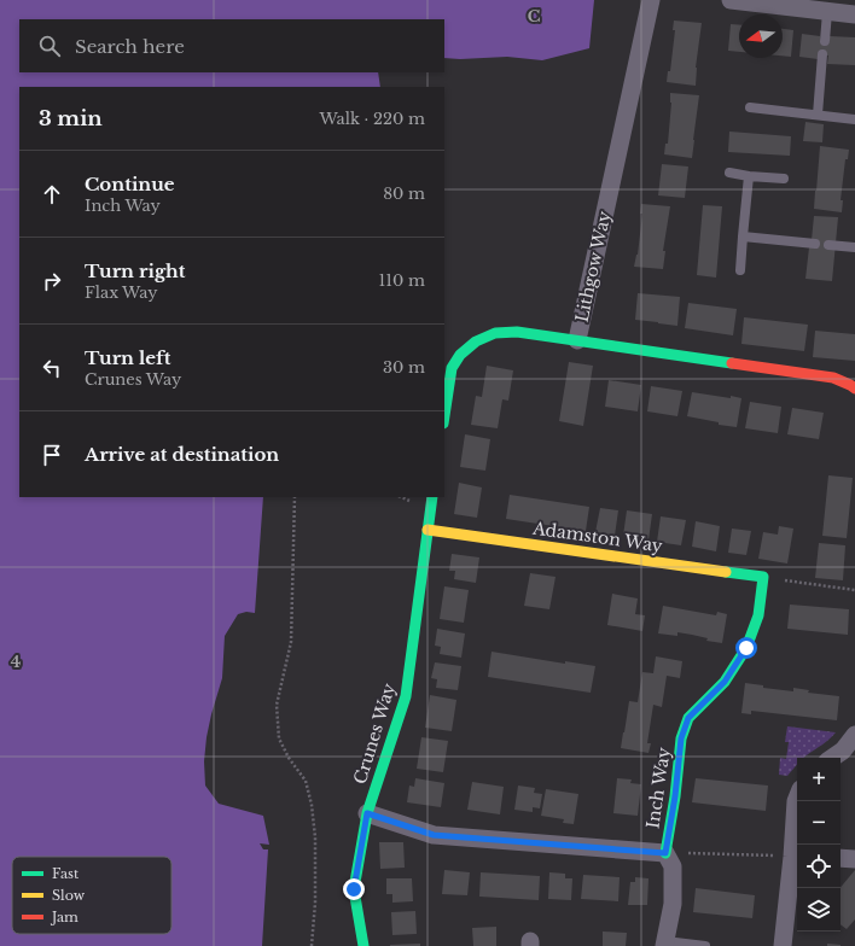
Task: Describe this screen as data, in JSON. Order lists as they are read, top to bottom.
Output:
{
  "streets": {
    "street": [
      "Lithgow Way",
      "Adamston Way",
      "Crunes Way",
      "Inch Way"
    ]
  },
  "crossings": [
    ["Adamston Way", "Crunes Way"],
    ["Adamston Way", "Inch Way"]
  ],
  "legend": ["Fast", "Slow", "Jam"],
  "north": "left",
  "page": {
    "search": "Search here",
    "heading": ["3 min", "Walk · 220 m"],
    "list": [
      ["Continue", "Inch Way", "80 m"],
      ["Turn right", "Flax Way", "110 m"],
      ["Turn left", "Crunes Way", "30 m"],
      "Arrive at destination"
    ],
    "map_buttons": ["+", "−"]
  },
  "grid": {
    "columns": ["C"],
    "rows": ["4"]
  }
}
